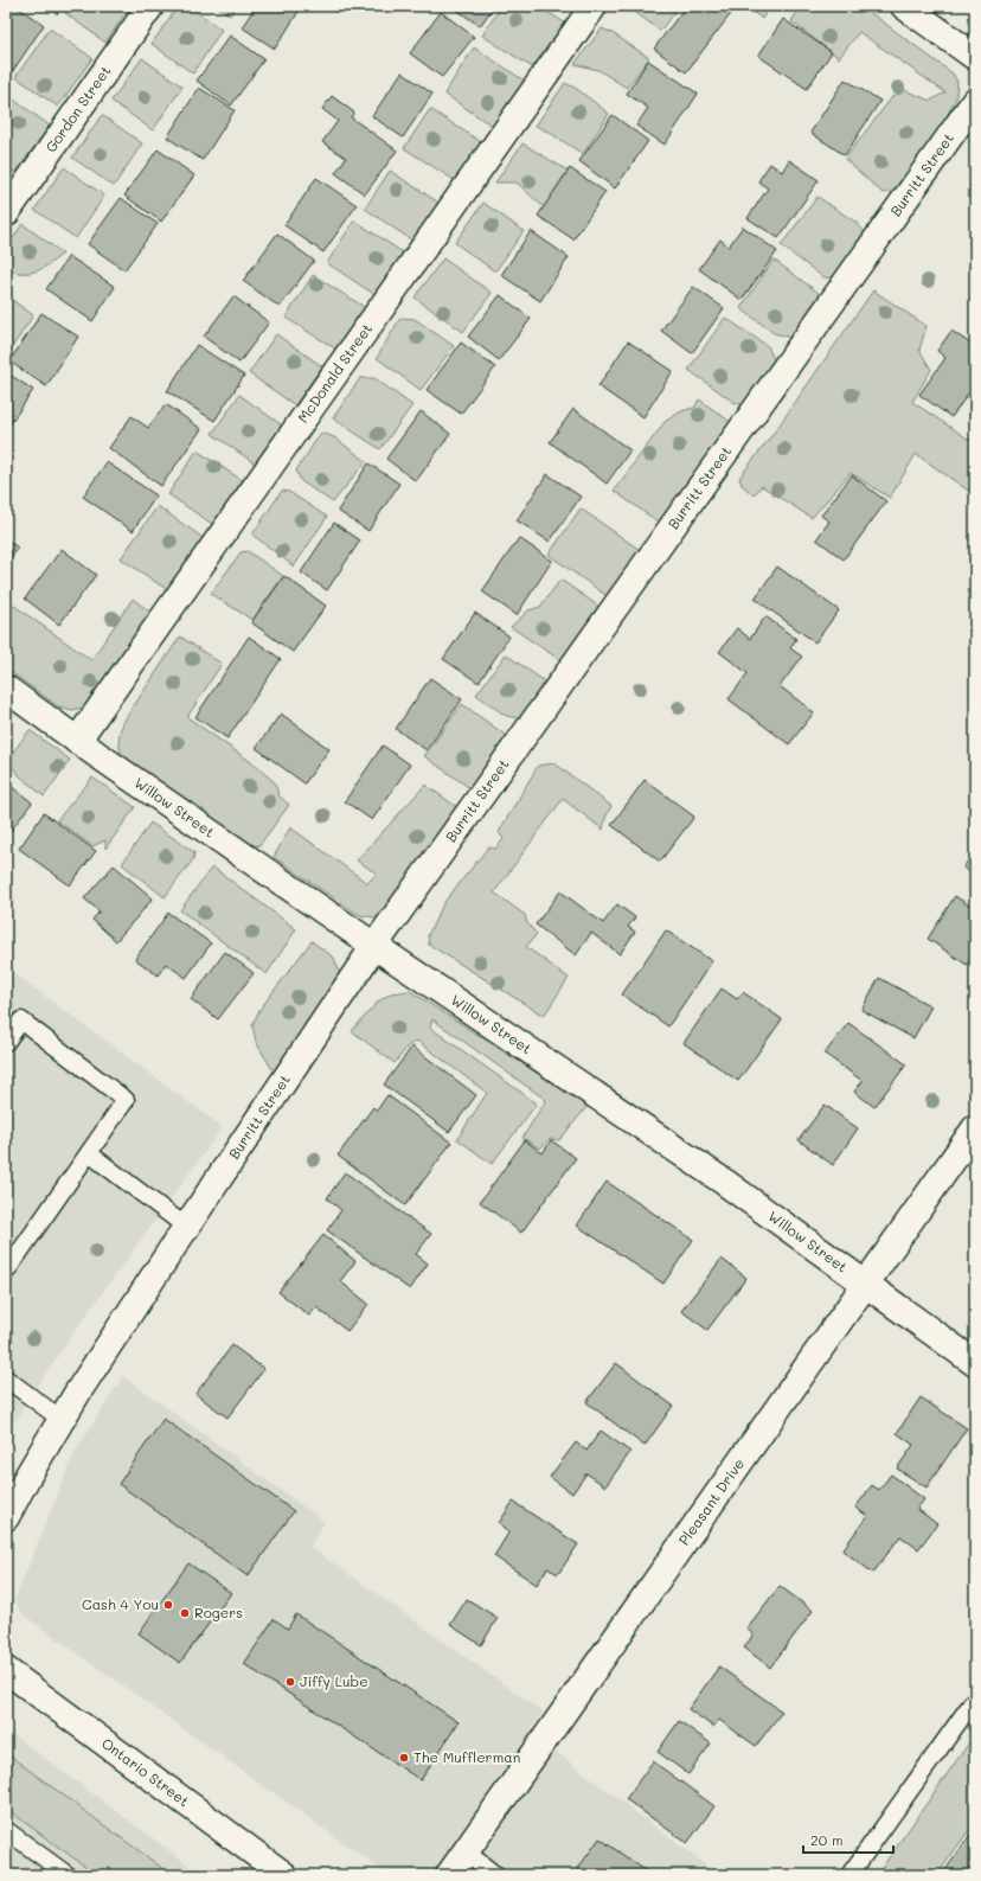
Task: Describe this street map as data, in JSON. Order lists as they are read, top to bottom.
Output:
{
  "streets": {
    "street": [
      "Gordon Street",
      "Burritt Street",
      "McDonald Street",
      "Willow Street",
      "Pleasant Drive",
      "Ontario Street"
    ]
  },
  "crossings": [
    ["Burritt Street", "Willow Street"],
    ["McDonald Street", "Willow Street"],
    ["Willow Street", "Pleasant Drive"]
  ],
  "places": [
    "Cash 4 You",
    "Rogers",
    "Jiffy Lube",
    "The Mufflerman"
  ],
  "scale_bar": "20 m"
}
